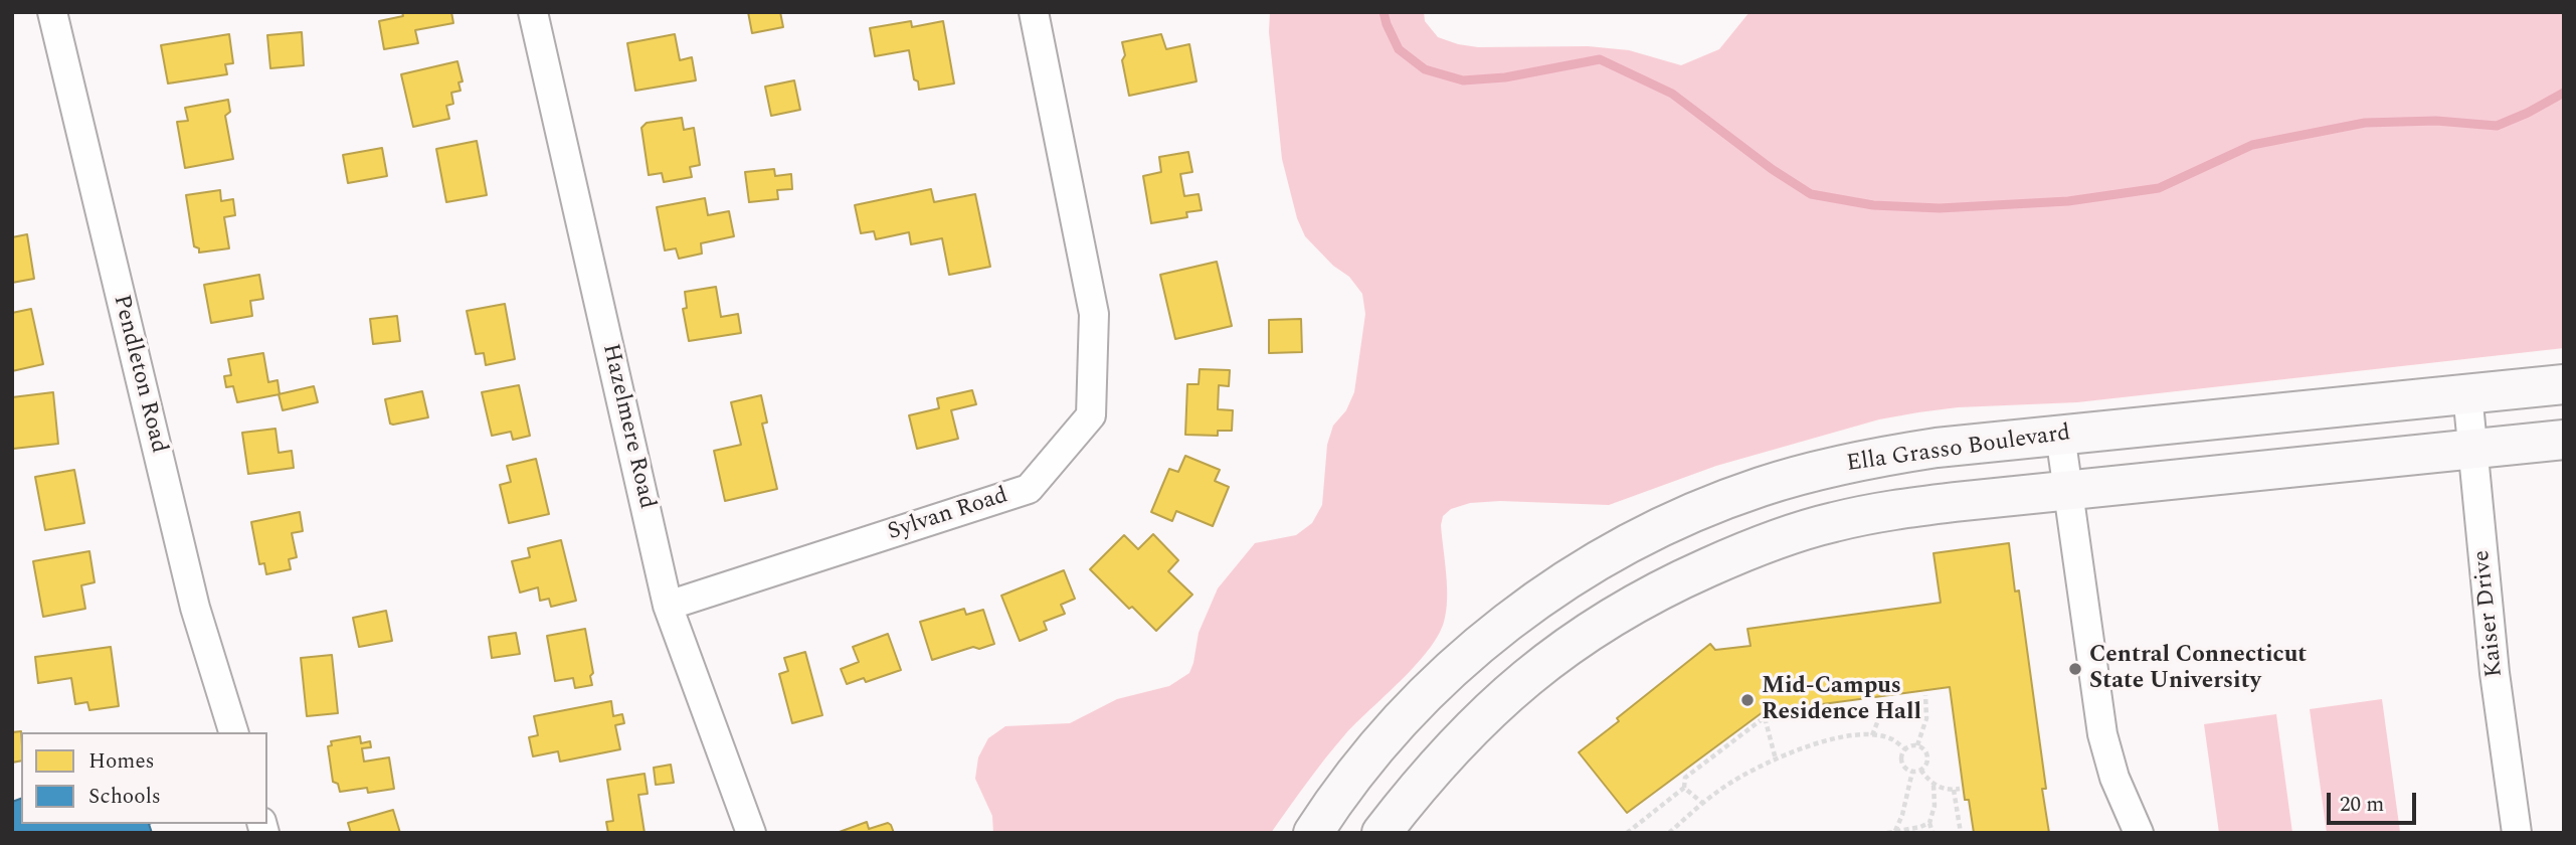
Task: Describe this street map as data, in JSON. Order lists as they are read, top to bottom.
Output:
{
  "streets": {
    "main road": ["Ella Grasso Boulevard"],
    "street": [
      "Pendleton Road",
      "Hazelmere Road",
      "Sylvan Road",
      "Kaiser Drive"
    ]
  },
  "crossings": [
    ["Hazelmere Road", "Sylvan Road"],
    ["Ella Grasso Boulevard", "Kaiser Drive"]
  ],
  "places": ["Central Connecticut State University", "Mid-Campus Residence Hall"],
  "legend": ["Homes", "Schools"],
  "scale_bar": "20 m"
}
